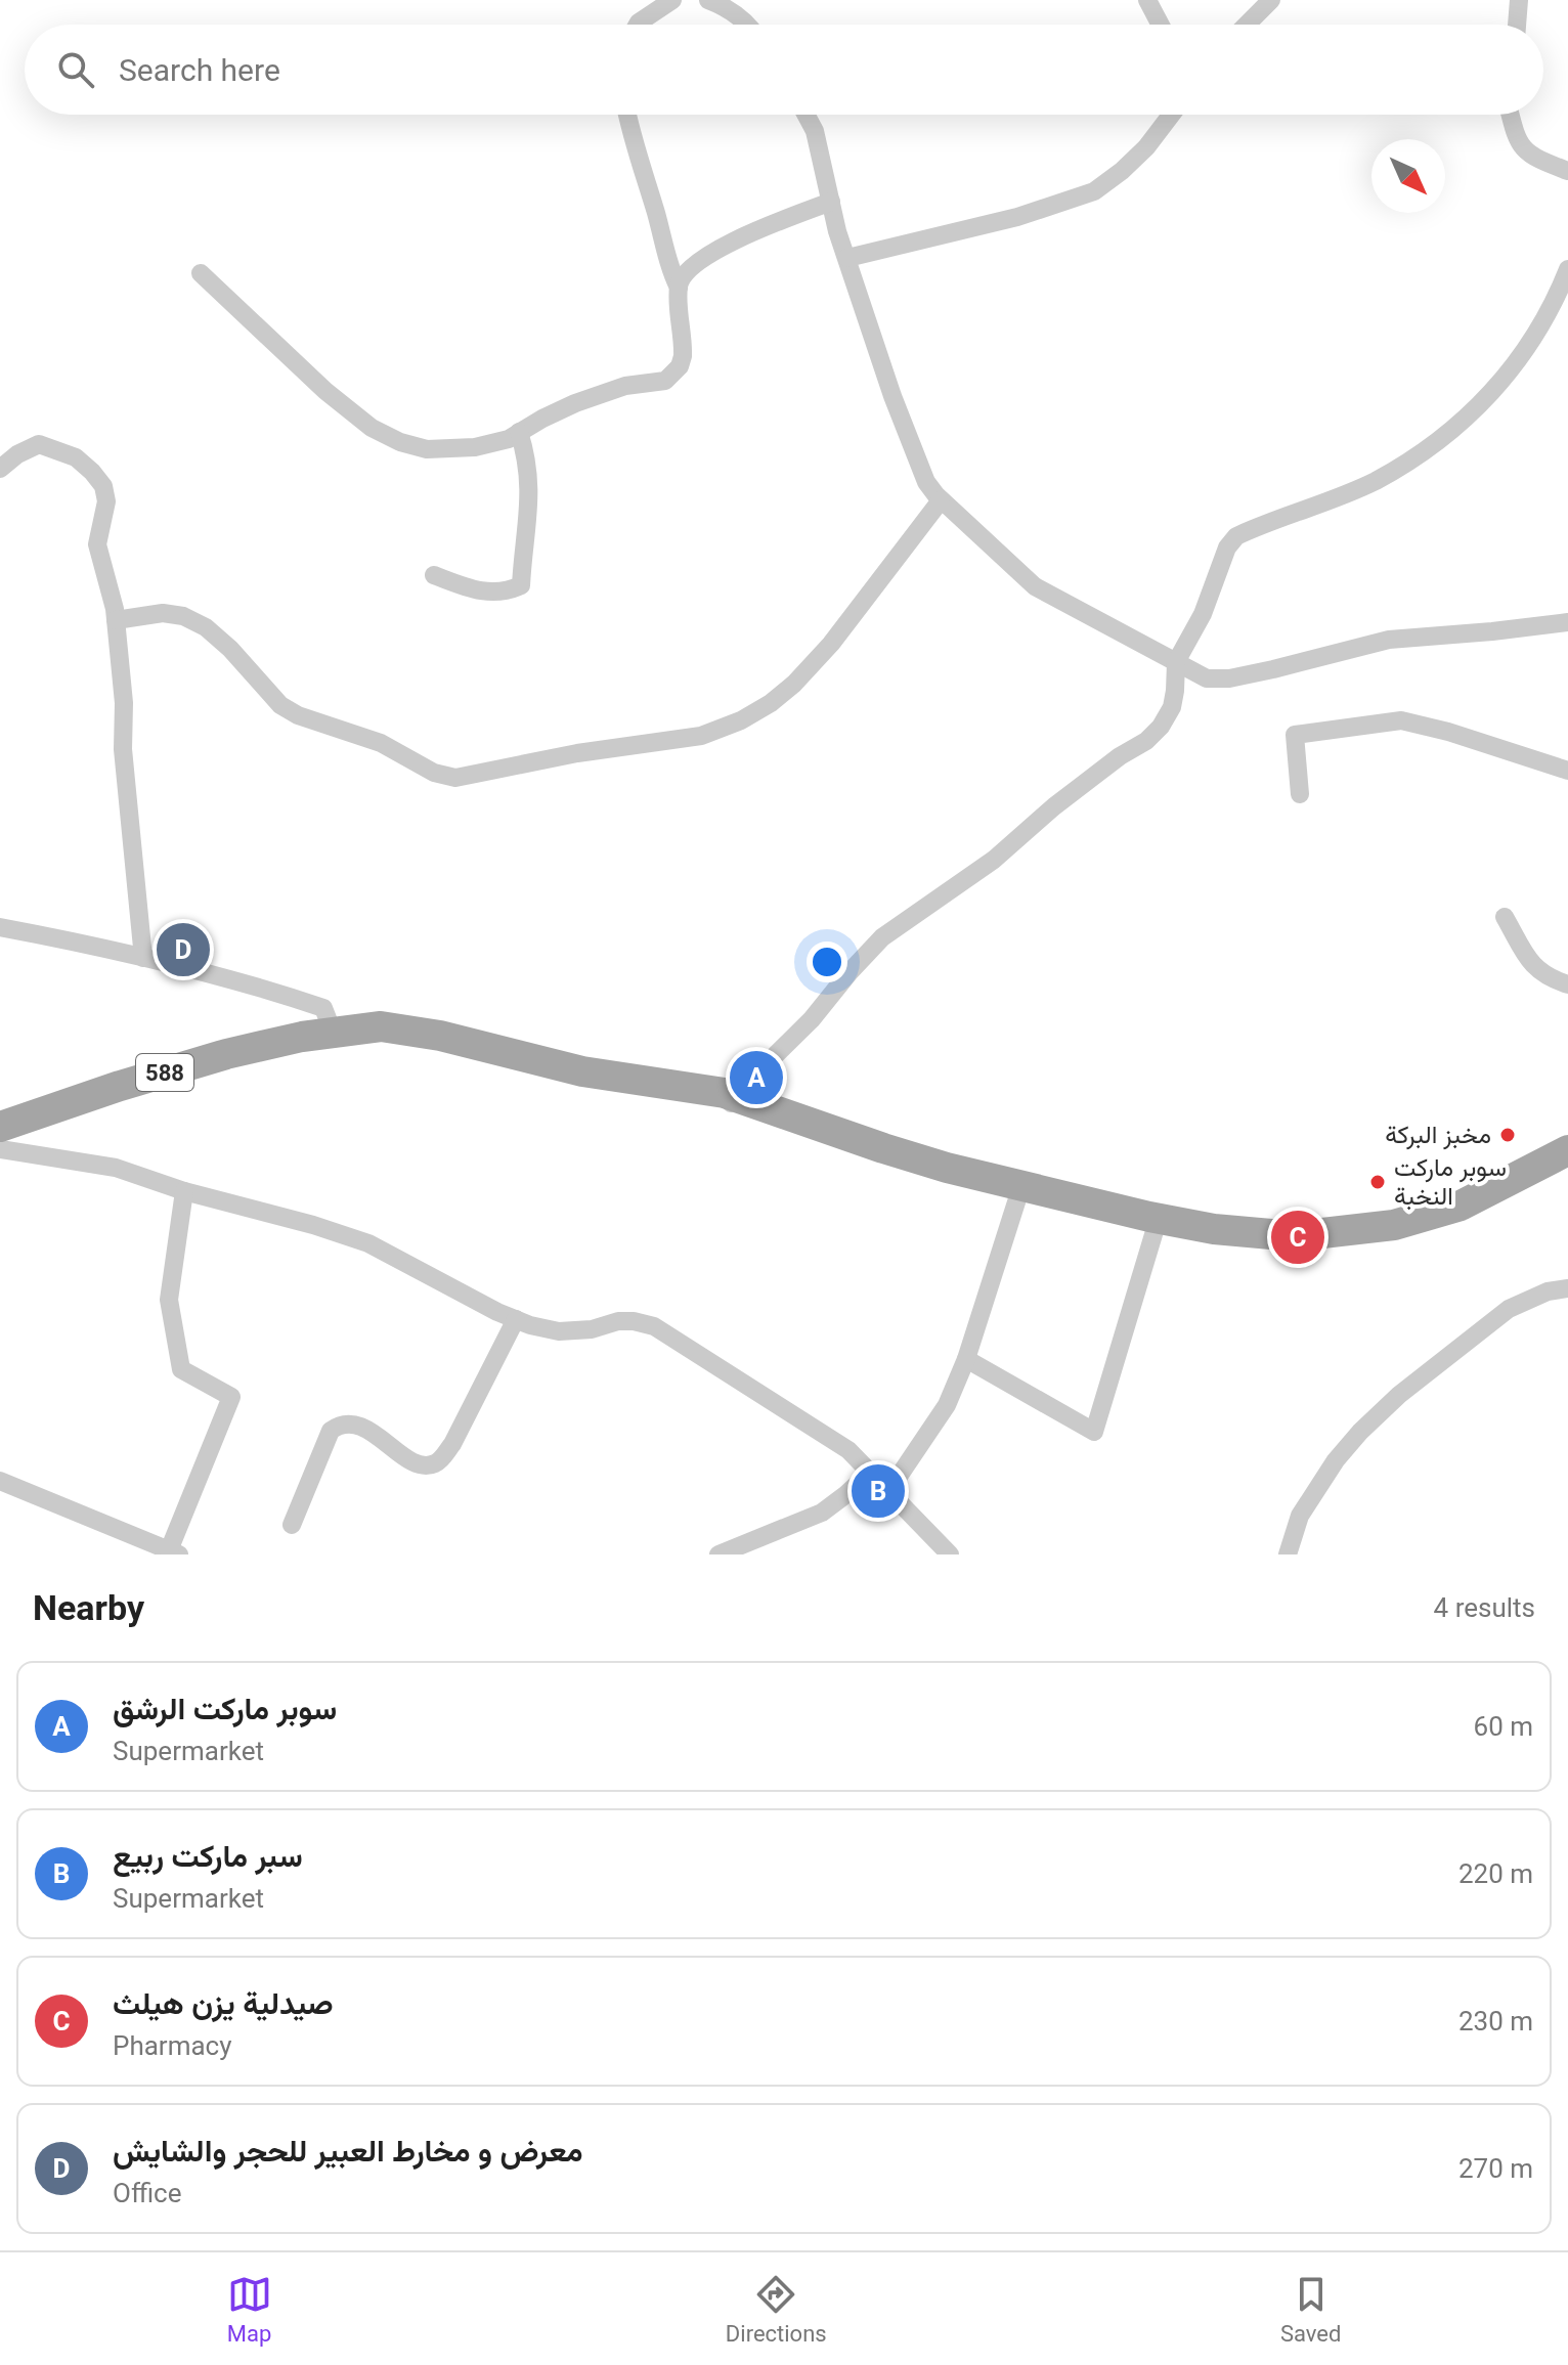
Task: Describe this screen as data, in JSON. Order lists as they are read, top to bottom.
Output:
{
  "streets": {
    "main road": ["588"]
  },
  "places": ["مخبز البركة", "سوبر ماركت النخبة"],
  "north": "bottom right",
  "page": {
    "search": "Search here",
    "pins": [
      "D",
      "A",
      "C",
      "B"
    ],
    "heading": ["Nearby", "4 results"],
    "list": [
      {
        "mark": "A",
        "name": "سوبر ماركت الرشق",
        "note": "Supermarket",
        "value": "60 m"
      },
      {
        "mark": "B",
        "name": "سبر ماركت ربيع",
        "note": "Supermarket",
        "value": "220 m"
      },
      {
        "mark": "C",
        "name": "صيدلية يزن هيلث",
        "note": "Pharmacy",
        "value": "230 m"
      },
      {
        "mark": "D",
        "name": "معرض و مخارط العبير للحجر والشايش",
        "note": "Office",
        "value": "270 m"
      }
    ],
    "nav": ["Map", "Directions", "Saved"]
  }
}
